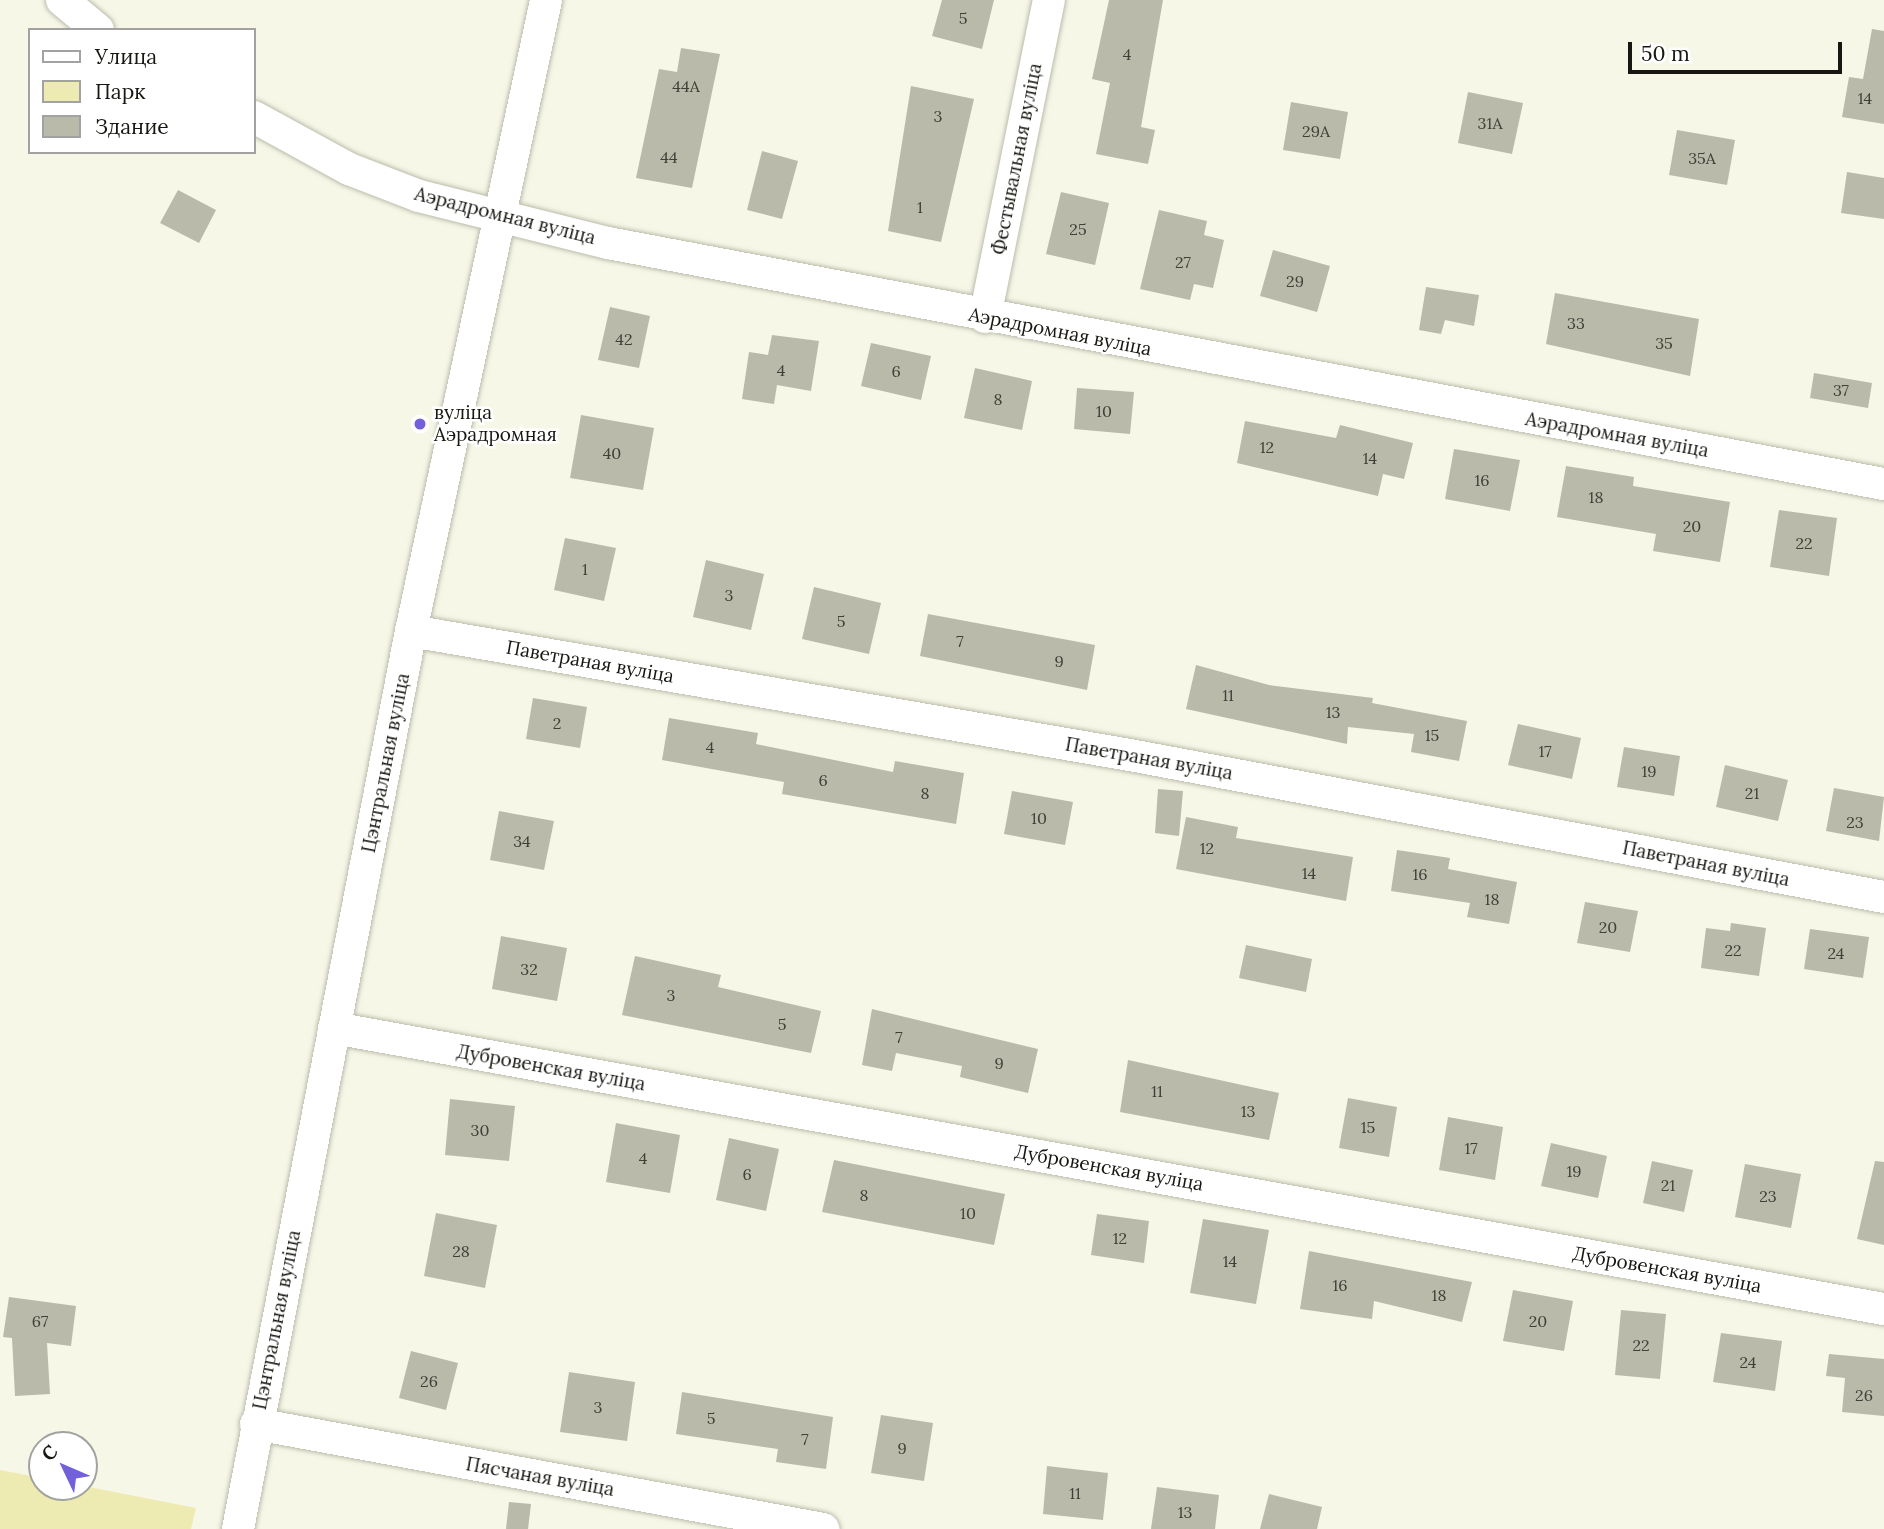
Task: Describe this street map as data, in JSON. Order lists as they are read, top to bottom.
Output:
{
  "streets": {
    "street": [
      "Фестывальная вуліца",
      "Аэрадромная вуліца",
      "Паветраная вуліца",
      "Цэнтральная вуліца",
      "Дубровенская вуліца",
      "Пясчаная вуліца"
    ]
  },
  "crossings": [
    ["Фестывальная вуліца", "Аэрадромная вуліца"],
    ["Аэрадромная вуліца", "Цэнтральная вуліца"],
    ["Паветраная вуліца", "Цэнтральная вуліца"],
    ["Цэнтральная вуліца", "Дубровенская вуліца"],
    ["Цэнтральная вуліца", "Пясчаная вуліца"]
  ],
  "places": ["вуліца Аэрадромная"],
  "house_numbers": [
    "5",
    "4",
    "44А",
    "14",
    "3",
    "31А",
    "29А",
    "44",
    "35А",
    "1",
    "25",
    "27",
    "29",
    "33",
    "42",
    "35",
    "4",
    "6",
    "37",
    "8",
    "10",
    "12",
    "40",
    "14",
    "16",
    "18",
    "20",
    "22",
    "1",
    "3",
    "5",
    "7",
    "9",
    "11",
    "13",
    "2",
    "15",
    "4",
    "17",
    "19",
    "6",
    "8",
    "21",
    "10",
    "23",
    "34",
    "12",
    "14",
    "16",
    "18",
    "20",
    "22",
    "24",
    "32",
    "3",
    "5",
    "7",
    "9",
    "11",
    "13",
    "15",
    "30",
    "17",
    "4",
    "19",
    "6",
    "21",
    "8",
    "23",
    "10",
    "12",
    "28",
    "14",
    "16",
    "18",
    "67",
    "20",
    "22",
    "24",
    "26",
    "26",
    "3",
    "5",
    "7",
    "9",
    "11",
    "13"
  ],
  "legend": ["Улица", "Парк", "Здание"],
  "scale_bar": "50 m",
  "north": "top left"
}
